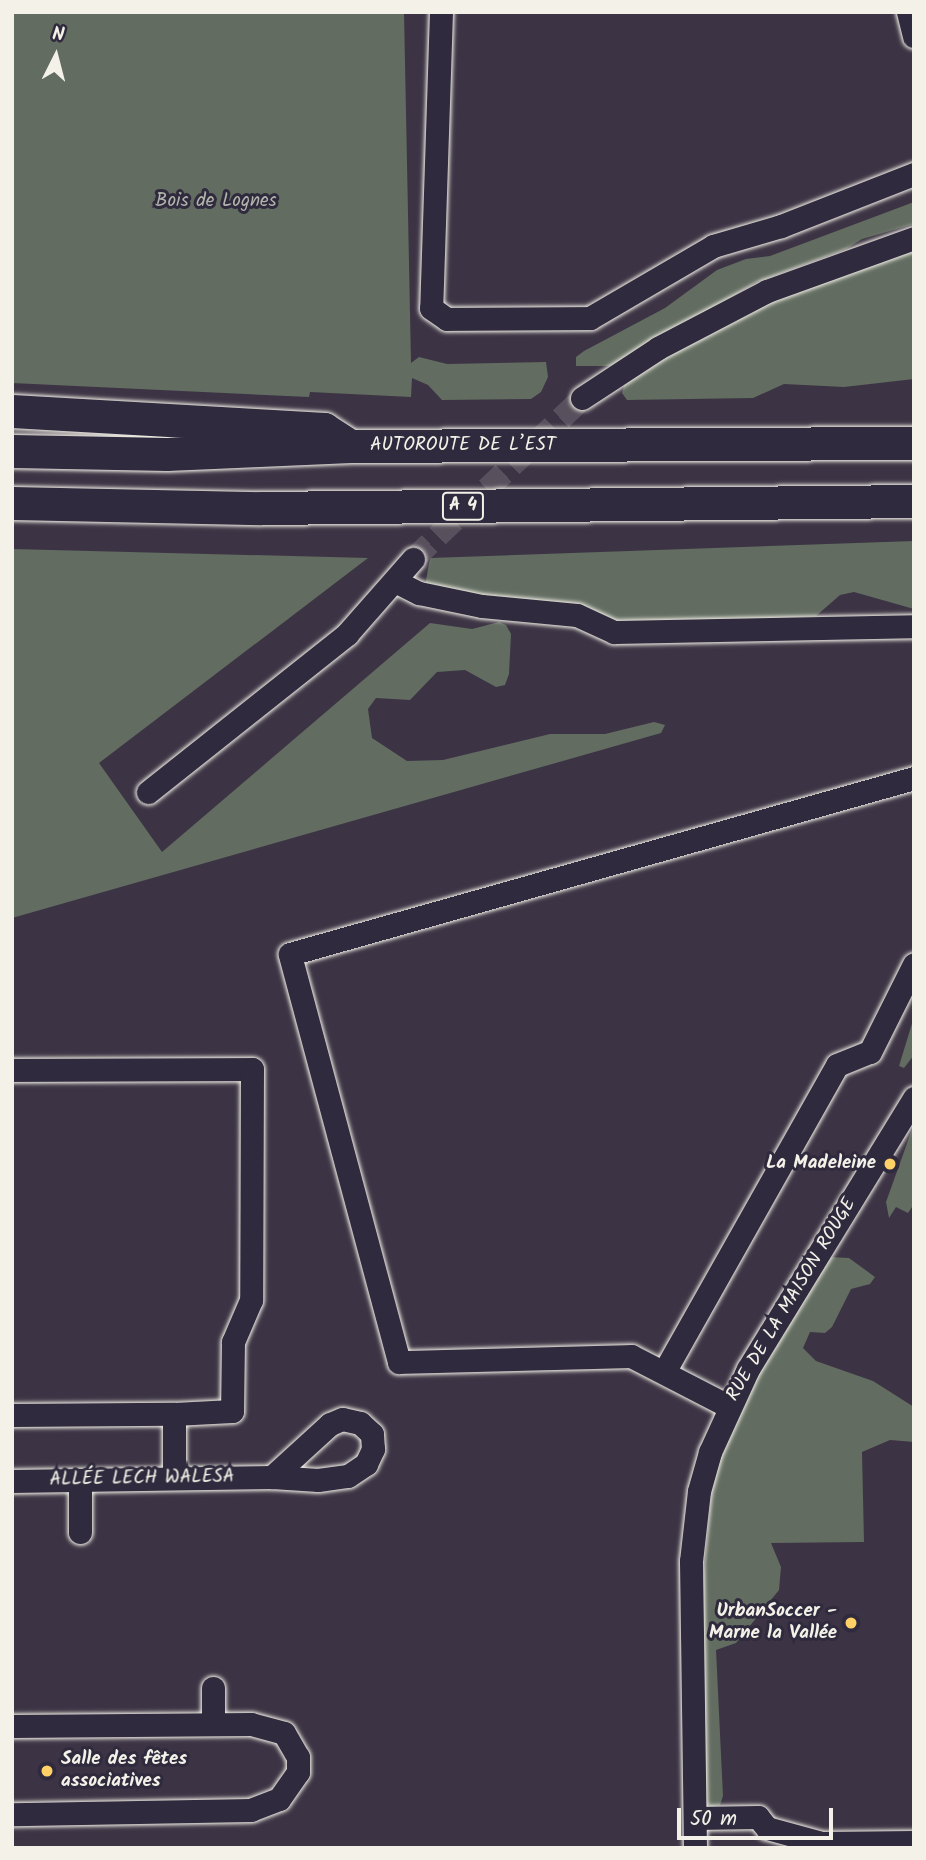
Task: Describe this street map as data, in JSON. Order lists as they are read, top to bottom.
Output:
{
  "streets": {
    "highway": ["AUTOROUTE DE L’EST", "A 4"],
    "street": ["RUE DE LA MAISON ROUGE", "ALLÉE LECH WALESA"]
  },
  "parks": ["Bois de Lognes"],
  "places": ["La Madeleine", "UrbanSoccer - Marne la Vallée", "Salle des fêtes associatives"],
  "scale_bar": "50 m",
  "north": "top"
}
